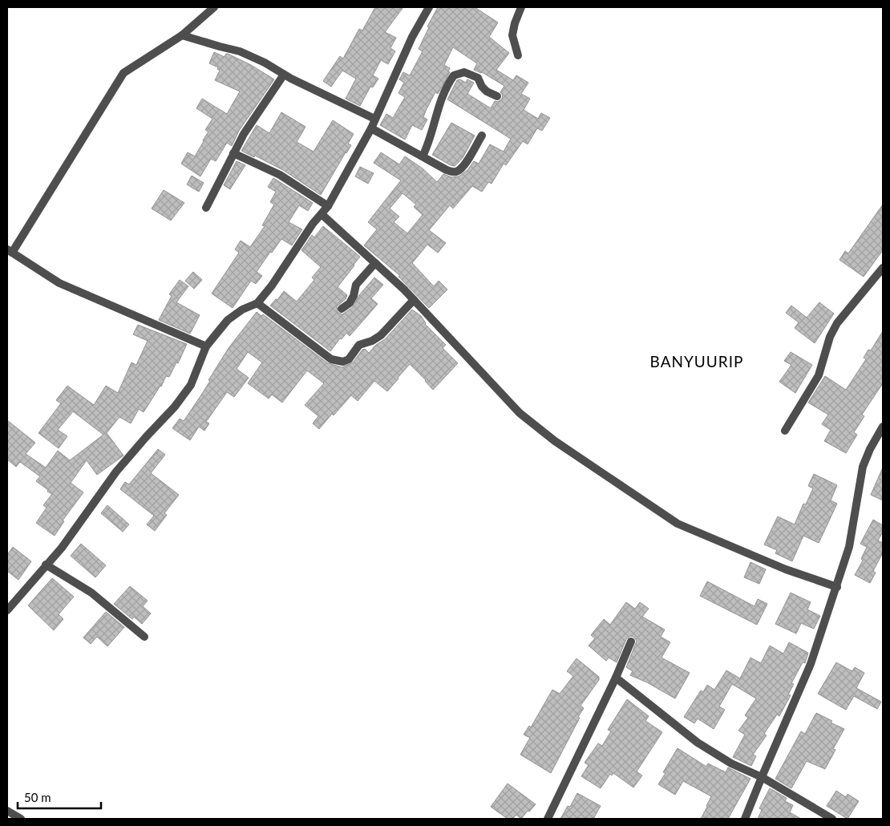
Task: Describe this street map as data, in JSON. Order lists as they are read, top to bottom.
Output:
{
  "districts": ["BANYUURIP"],
  "scale_bar": "50 m"
}
